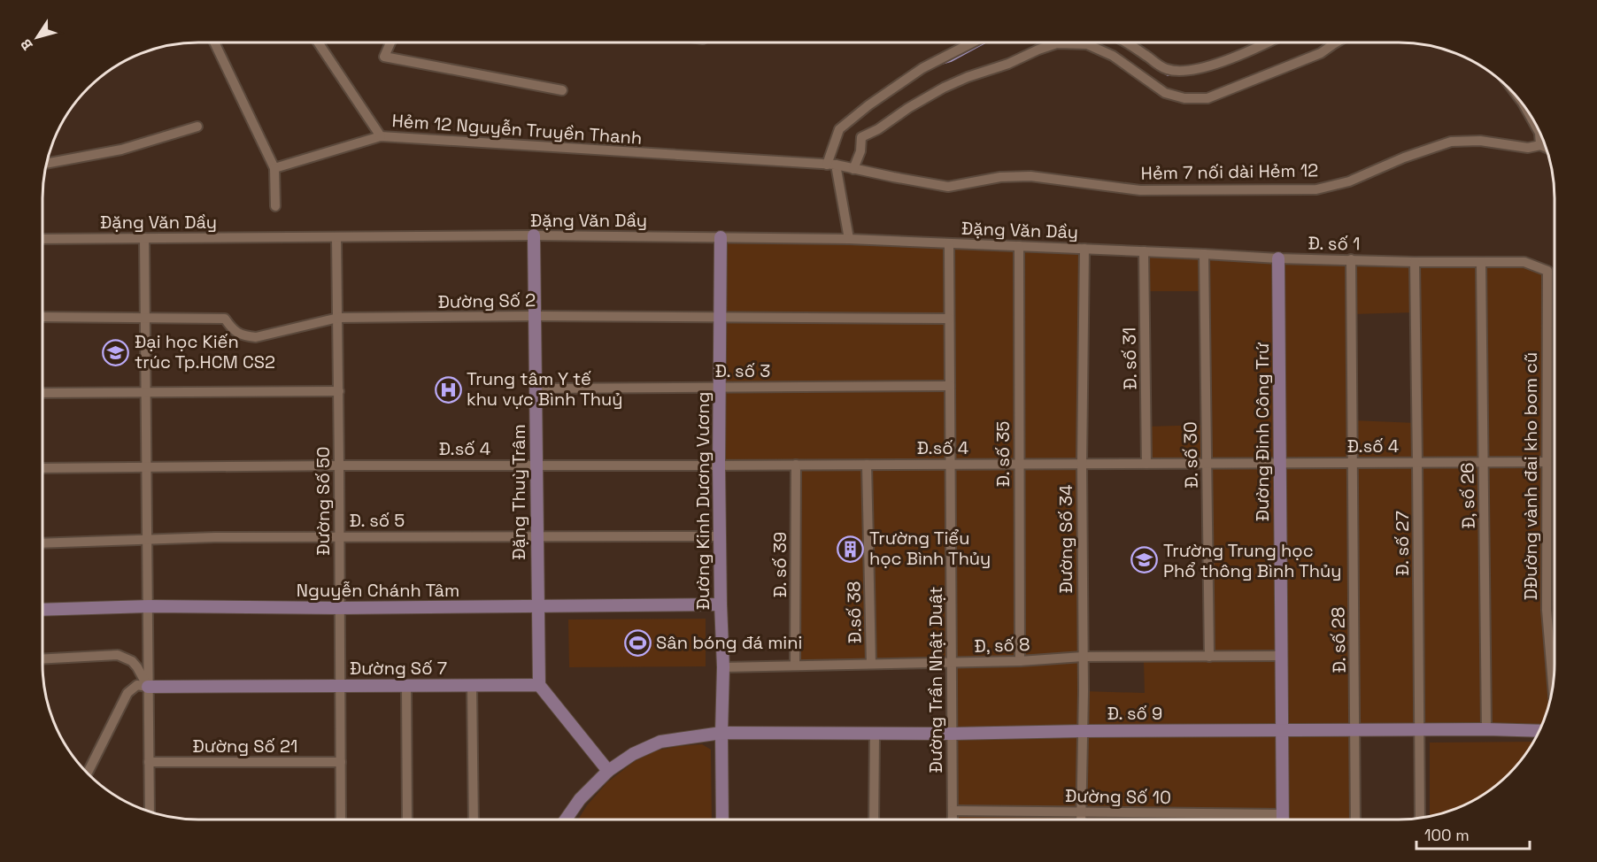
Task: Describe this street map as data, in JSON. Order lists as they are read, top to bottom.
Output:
{
  "streets": {
    "street": [
      "Hẻm 12 Nguyễn Truyền Thanh",
      "Hẻm 7 nối dài Hẻm 12",
      "Đặng Văn Dầy",
      "Đ. số 1",
      "Đường Số 2",
      "Đ. số 31",
      "Đ. số 3",
      "Đường Đinh Công Trứ",
      "Đ.số 4",
      "Đ. số 35",
      "Đ. số 30",
      "DĐường vành đai kho bom cũ",
      "Đặng Thuỳ Trâm",
      "Đ, số 26",
      "Đường Số 50",
      "Đường Kinh Dương Vương",
      "Đ. số 5",
      "Đường Số 34",
      "Đ. số 27",
      "Đ. số 39",
      "Nguyễn Chánh Tâm",
      "Đ.số 38",
      "Đ. số 28",
      "Đ, số 8",
      "Đường Số 7",
      "Đường Trần Nhật Duật",
      "Đ. số 9",
      "Đường Số 21",
      "Đường Số 10"
    ]
  },
  "crossings": [
    ["Hẻm 12 Nguyễn Truyền Thanh", "Hẻm 7 nối dài Hẻm 12"],
    ["Đặng Văn Dầy", "Đ. số 1"],
    ["Đặng Văn Dầy", "Đ. số 31"],
    ["Đặng Văn Dầy", "Đ. số 35"],
    ["Đặng Văn Dầy", "Đặng Thuỳ Trâm"],
    ["Đặng Văn Dầy", "Đường Số 50"],
    ["Đặng Văn Dầy", "Đường Kinh Dương Vương"],
    ["Đặng Văn Dầy", "Đường Số 34"],
    ["Đặng Văn Dầy", "Đường Trần Nhật Duật"],
    ["Đ. số 1", "Đ. số 31"],
    ["Đ. số 1", "Đường Đinh Công Trứ"],
    ["Đ. số 1", "Đ. số 30"],
    ["Đ. số 1", "DĐường vành đai kho bom cũ"],
    ["Đ. số 1", "Đ, số 26"],
    ["Đ. số 1", "Đ. số 27"],
    ["Đ. số 1", "Đ. số 28"],
    ["Đường Số 2", "Đặng Thuỳ Trâm"],
    ["Đường Số 2", "Đường Số 50"],
    ["Đường Số 2", "Đường Kinh Dương Vương"],
    ["Đường Số 2", "Đường Trần Nhật Duật"],
    ["Đ. số 31", "Đ.số 4"],
    ["Đ. số 3", "Đặng Thuỳ Trâm"],
    ["Đ. số 3", "Đường Kinh Dương Vương"],
    ["Đ. số 3", "Đường Trần Nhật Duật"],
    ["Đường Đinh Công Trứ", "Đ.số 4"],
    ["Đường Đinh Công Trứ", "Đ, số 8"],
    ["Đường Đinh Công Trứ", "Đ. số 9"],
    ["Đường Đinh Công Trứ", "Đường Số 10"],
    ["Đ.số 4", "Đ. số 35"],
    ["Đ.số 4", "Đ. số 30"],
    ["Đ.số 4", "DĐường vành đai kho bom cũ"],
    ["Đ.số 4", "Đặng Thuỳ Trâm"],
    ["Đ.số 4", "Đ, số 26"],
    ["Đ.số 4", "Đường Số 50"],
    ["Đ.số 4", "Đường Kinh Dương Vương"],
    ["Đ.số 4", "Đường Số 34"],
    ["Đ.số 4", "Đ. số 27"],
    ["Đ.số 4", "Đ. số 39"],
    ["Đ.số 4", "Đ.số 38"],
    ["Đ.số 4", "Đ. số 28"],
    ["Đ.số 4", "Đường Trần Nhật Duật"],
    ["Đ. số 35", "Đ, số 8"],
    ["Đ. số 30", "Đ, số 8"],
    ["Đặng Thuỳ Trâm", "Đ. số 5"],
    ["Đặng Thuỳ Trâm", "Nguyễn Chánh Tâm"],
    ["Đặng Thuỳ Trâm", "Đường Số 7"],
    ["Đ, số 26", "Đ. số 9"],
    ["Đường Số 50", "Đ. số 5"],
    ["Đường Số 50", "Nguyễn Chánh Tâm"],
    ["Đường Số 50", "Đường Số 7"],
    ["Đường Số 50", "Đường Số 21"],
    ["Đường Kinh Dương Vương", "Đ. số 5"],
    ["Đường Kinh Dương Vương", "Nguyễn Chánh Tâm"],
    ["Đường Kinh Dương Vương", "Đ, số 8"],
    ["Đường Kinh Dương Vương", "Đ. số 9"],
    ["Đường Số 34", "Đ, số 8"],
    ["Đường Số 34", "Đ. số 9"],
    ["Đường Số 34", "Đường Số 10"],
    ["Đ. số 27", "Đ. số 9"],
    ["Đ. số 39", "Đ, số 8"],
    ["Đ.số 38", "Đ, số 8"],
    ["Đ. số 28", "Đ. số 9"],
    ["Đ, số 8", "Đường Trần Nhật Duật"],
    ["Đường Trần Nhật Duật", "Đ. số 9"],
    ["Đường Trần Nhật Duật", "Đường Số 10"]
  ],
  "places": {
    "school or university": ["Đại học Kiến trúc Tp.HCM CS2", "Trường Trung học Phổ thông Bình Thủy"],
    "hospital": ["Trung tâm Y tế khu vực Bình Thuỷ"],
    "building": ["Trường Tiểu học Bình Thủy"],
    "sports": ["Sân bóng đá mini"]
  },
  "scale_bar": "100 m",
  "north": "bottom left"
}
